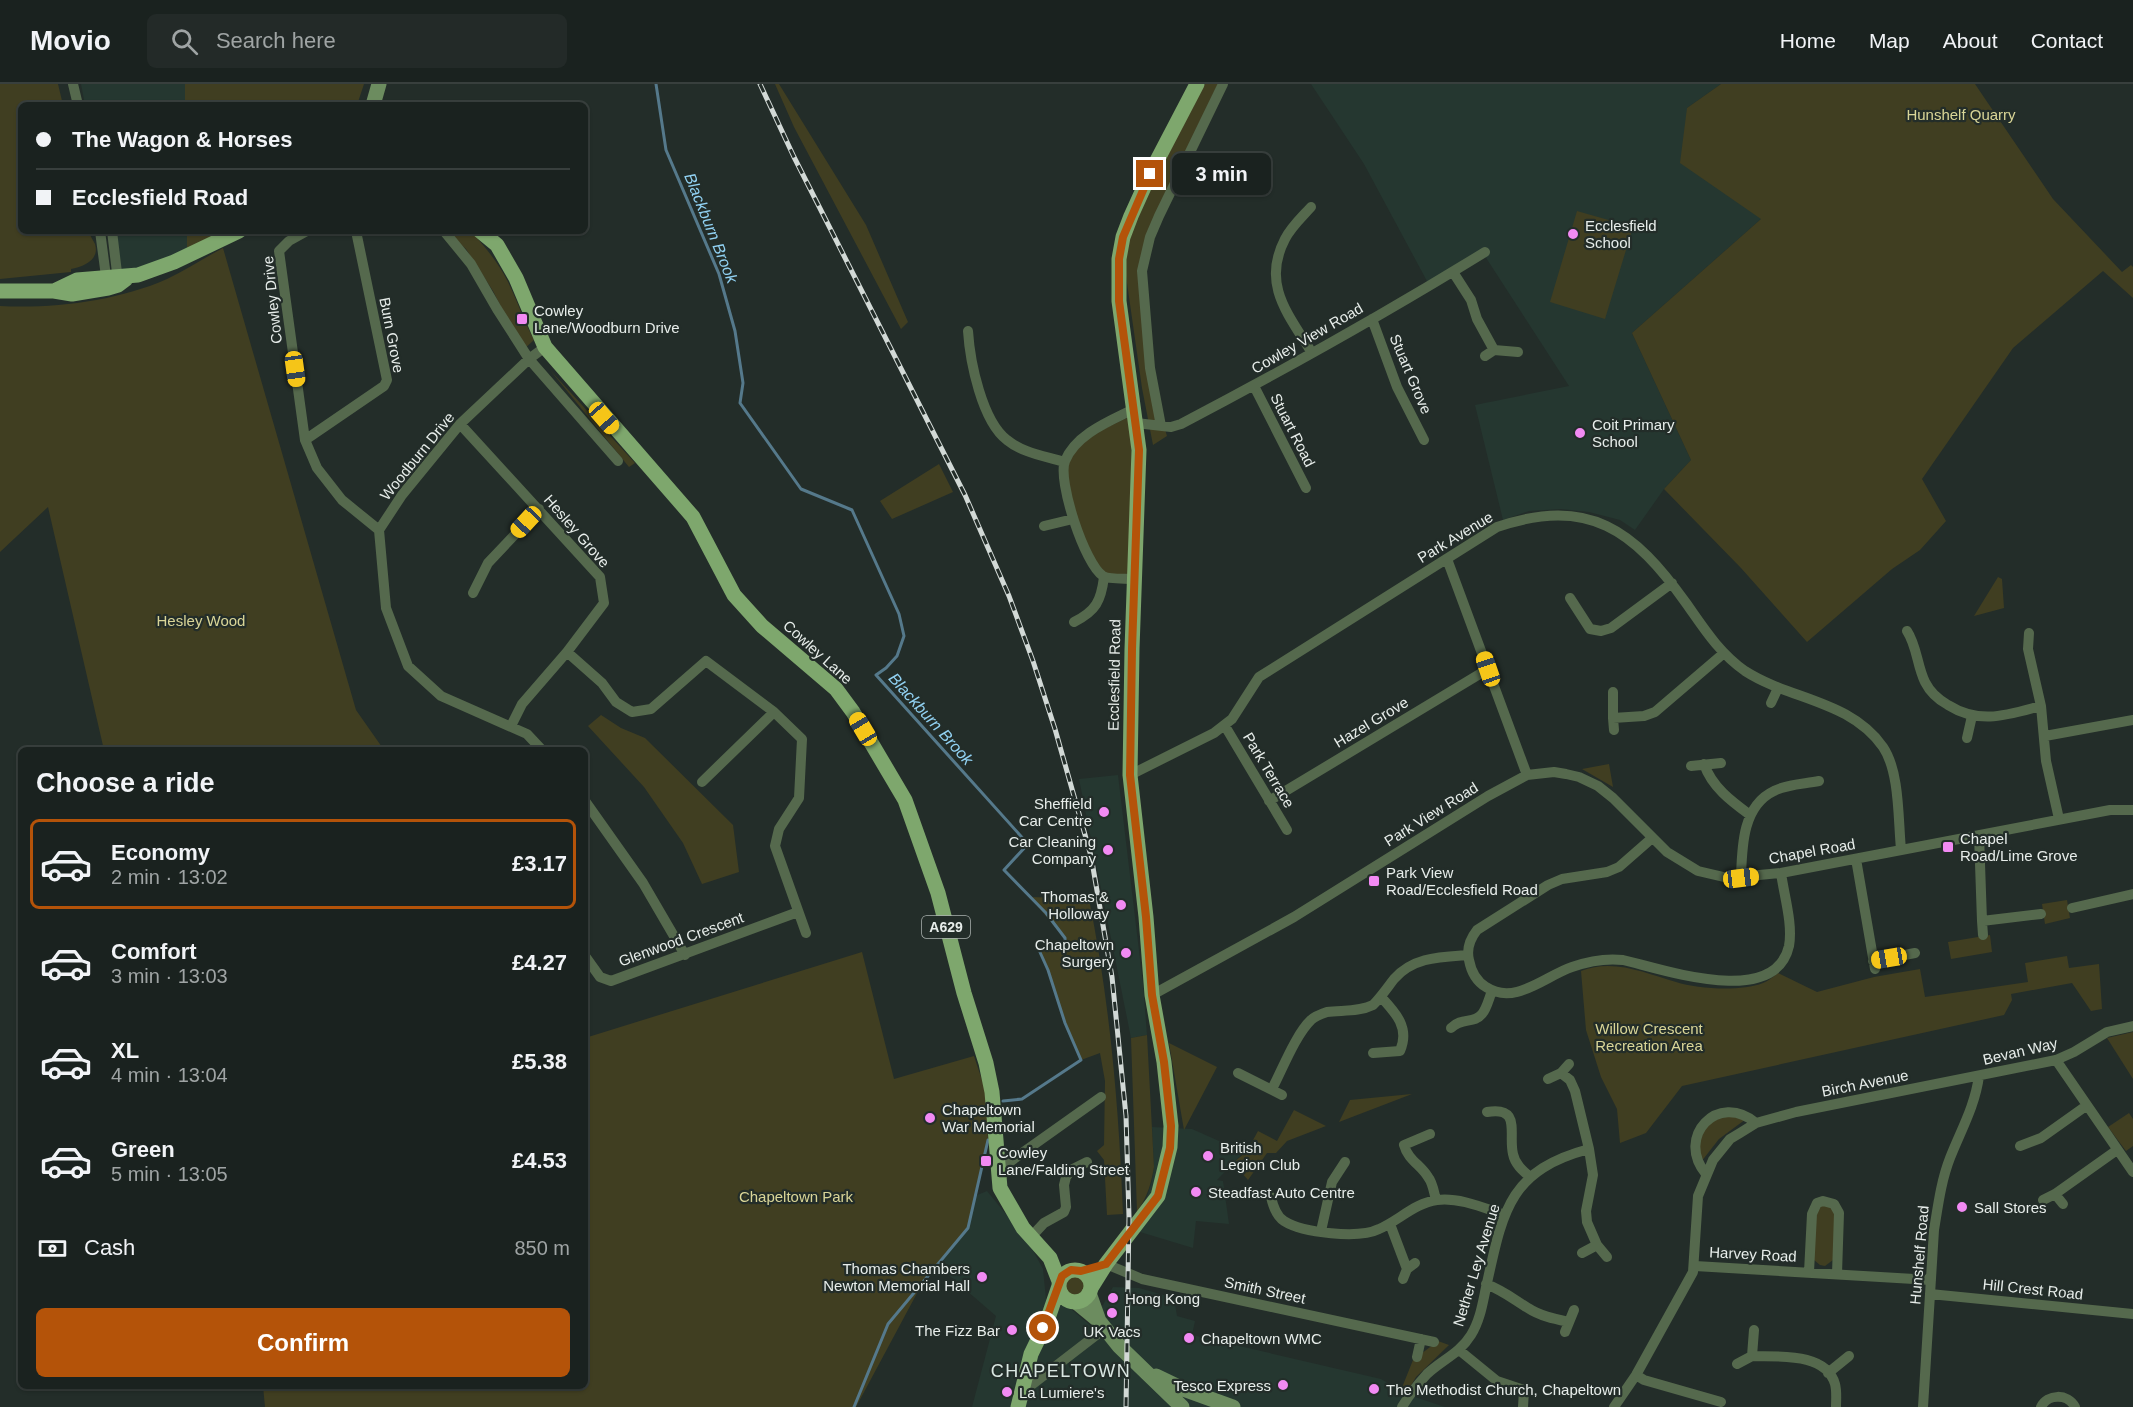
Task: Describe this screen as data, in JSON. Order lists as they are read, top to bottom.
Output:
{
  "streets": {
    "main road": ["Cowley Lane", "Ecclesfield Road", "A629"],
    "street": [
      "Cowley Drive",
      "Burn Grove",
      "Cowley View Road",
      "Stuart Grove",
      "Stuart Road",
      "Woodburn Drive",
      "Hesley Grove",
      "Park Avenue",
      "Hazel Grove",
      "Park Terrace",
      "Park View Road",
      "Chapel Road",
      "Glenwood Crescent",
      "Bevan Way",
      "Birch Avenue",
      "Harvey Road",
      "Hunshelf Road",
      "Nether Ley Avenue",
      "Hill Crest Road",
      "Smith Street"
    ]
  },
  "crossings": [
    ["Cowley Drive", "Burn Grove"],
    ["Cowley Drive", "Woodburn Drive"],
    ["Cowley View Road", "Stuart Grove"],
    ["Cowley View Road", "Stuart Road"],
    ["Cowley View Road", "Ecclesfield Road"],
    ["Woodburn Drive", "Hesley Grove"],
    ["Woodburn Drive", "Cowley Lane"],
    ["Park Avenue", "Ecclesfield Road"],
    ["Park Avenue", "Park Terrace"],
    ["Park Avenue", "Chapel Road"],
    ["Cowley Lane", "Ecclesfield Road"],
    ["Ecclesfield Road", "Park View Road"],
    ["Ecclesfield Road", "Smith Street"],
    ["Hazel Grove", "Park Terrace"],
    ["Park View Road", "Chapel Road"],
    ["Bevan Way", "Birch Avenue"],
    ["Bevan Way", "Hunshelf Road"],
    ["Birch Avenue", "Harvey Road"],
    ["Birch Avenue", "Hunshelf Road"],
    ["Harvey Road", "Hunshelf Road"],
    ["Hunshelf Road", "Hill Crest Road"]
  ],
  "districts": ["CHAPELTOWN"],
  "water": ["Blackburn Brook"],
  "parks": [
    "Hunshelf Quarry",
    "Hesley Wood",
    "Willow Crescent Recreation Area",
    "Chapeltown Park"
  ],
  "places": {
    "other": [
      "Ecclesfield School",
      "Coit Primary School",
      "Sheffield Car Centre",
      "Car Cleaning Company",
      "Thomas & Holloway",
      "Chapeltown Surgery",
      "Chapeltown War Memorial",
      "British Legion Club",
      "Steadfast Auto Centre",
      "Sall Stores",
      "Thomas Chambers Newton Memorial Hall",
      "Hong Kong",
      "UK Vacs",
      "The Fizz Bar",
      "Chapeltown WMC",
      "Tesco Express",
      "The Methodist Church, Chapeltown",
      "La Lumiere's"
    ],
    "transit": [
      "Cowley Lane/Woodburn Drive",
      "Chapel Road/Lime Grove",
      "Park View Road/Ecclesfield Road",
      "Cowley Lane/Falding Street"
    ]
  },
  "page": {
    "header": "Movio",
    "search": "Search here",
    "nav": [
      "Home",
      "Map",
      "About",
      "Contact"
    ],
    "banner": ["The Wagon & Horses", "Ecclesfield Road"],
    "bubble": "3 min",
    "heading": "Choose a ride",
    "list": [
      {
        "name": "Economy",
        "note": "2 min · 13:02",
        "value": "£3.17"
      },
      {
        "name": "Comfort",
        "note": "3 min · 13:03",
        "value": "£4.27"
      },
      {
        "name": "XL",
        "note": "4 min · 13:04",
        "value": "£5.38"
      },
      {
        "name": "Green",
        "note": "5 min · 13:05",
        "value": "£4.53"
      }
    ],
    "pay": ["Cash", "850 m"],
    "buttons": "Confirm"
  }
}
